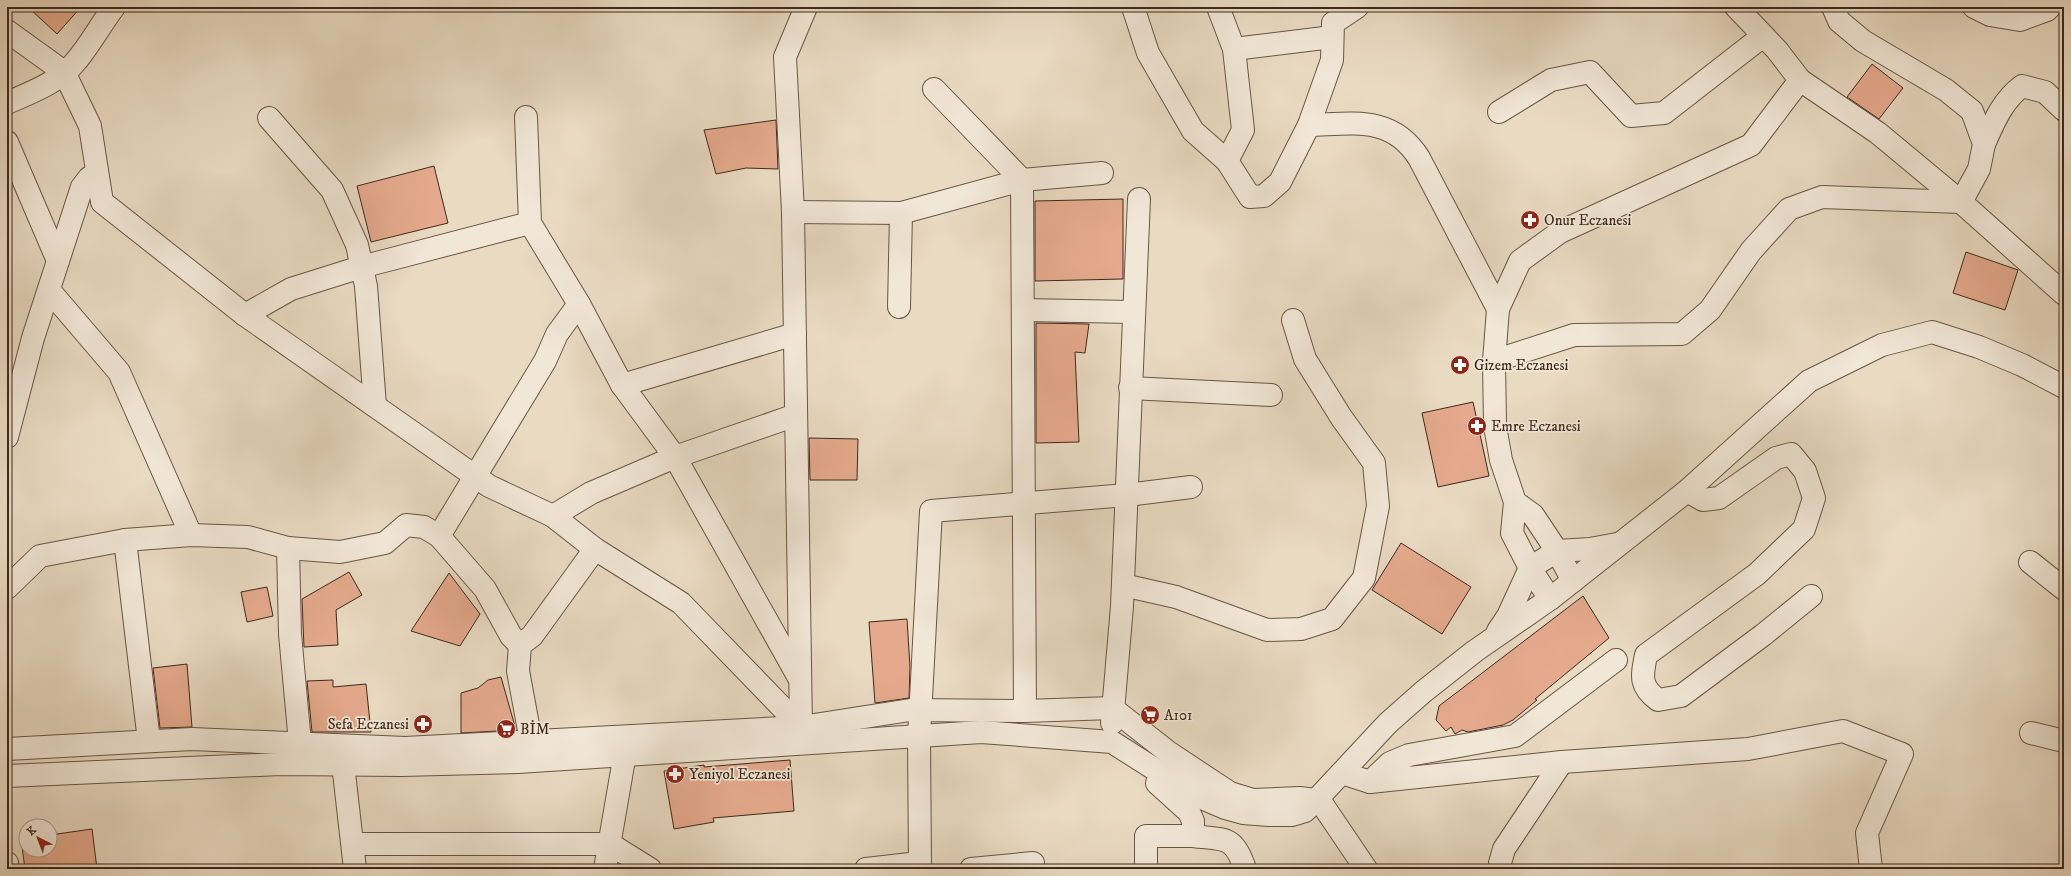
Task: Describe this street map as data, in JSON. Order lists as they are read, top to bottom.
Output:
{
  "places": {
    "pharmacy": [
      "Onur Eczanesi",
      "Gizem Eczanesi",
      "Emre Eczanesi",
      "Sefa Eczanesi",
      "Yeniyol Eczanesi"
    ],
    "supermarket": ["A101", "BİM"]
  },
  "north": "top left"
}
